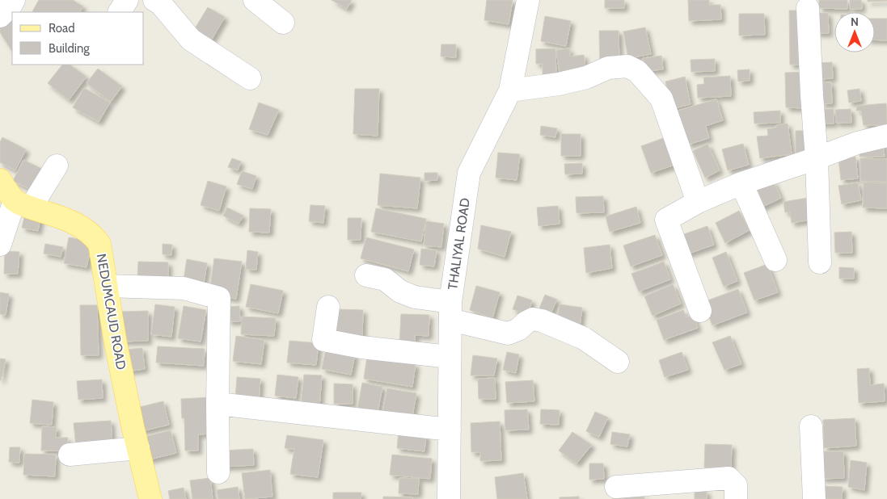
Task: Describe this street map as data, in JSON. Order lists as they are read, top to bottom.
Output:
{
  "streets": {
    "main road": ["NEDUMCAUD ROAD"],
    "street": ["THALIYAL ROAD"]
  },
  "legend": ["Road", "Building"],
  "north": "top"
}
